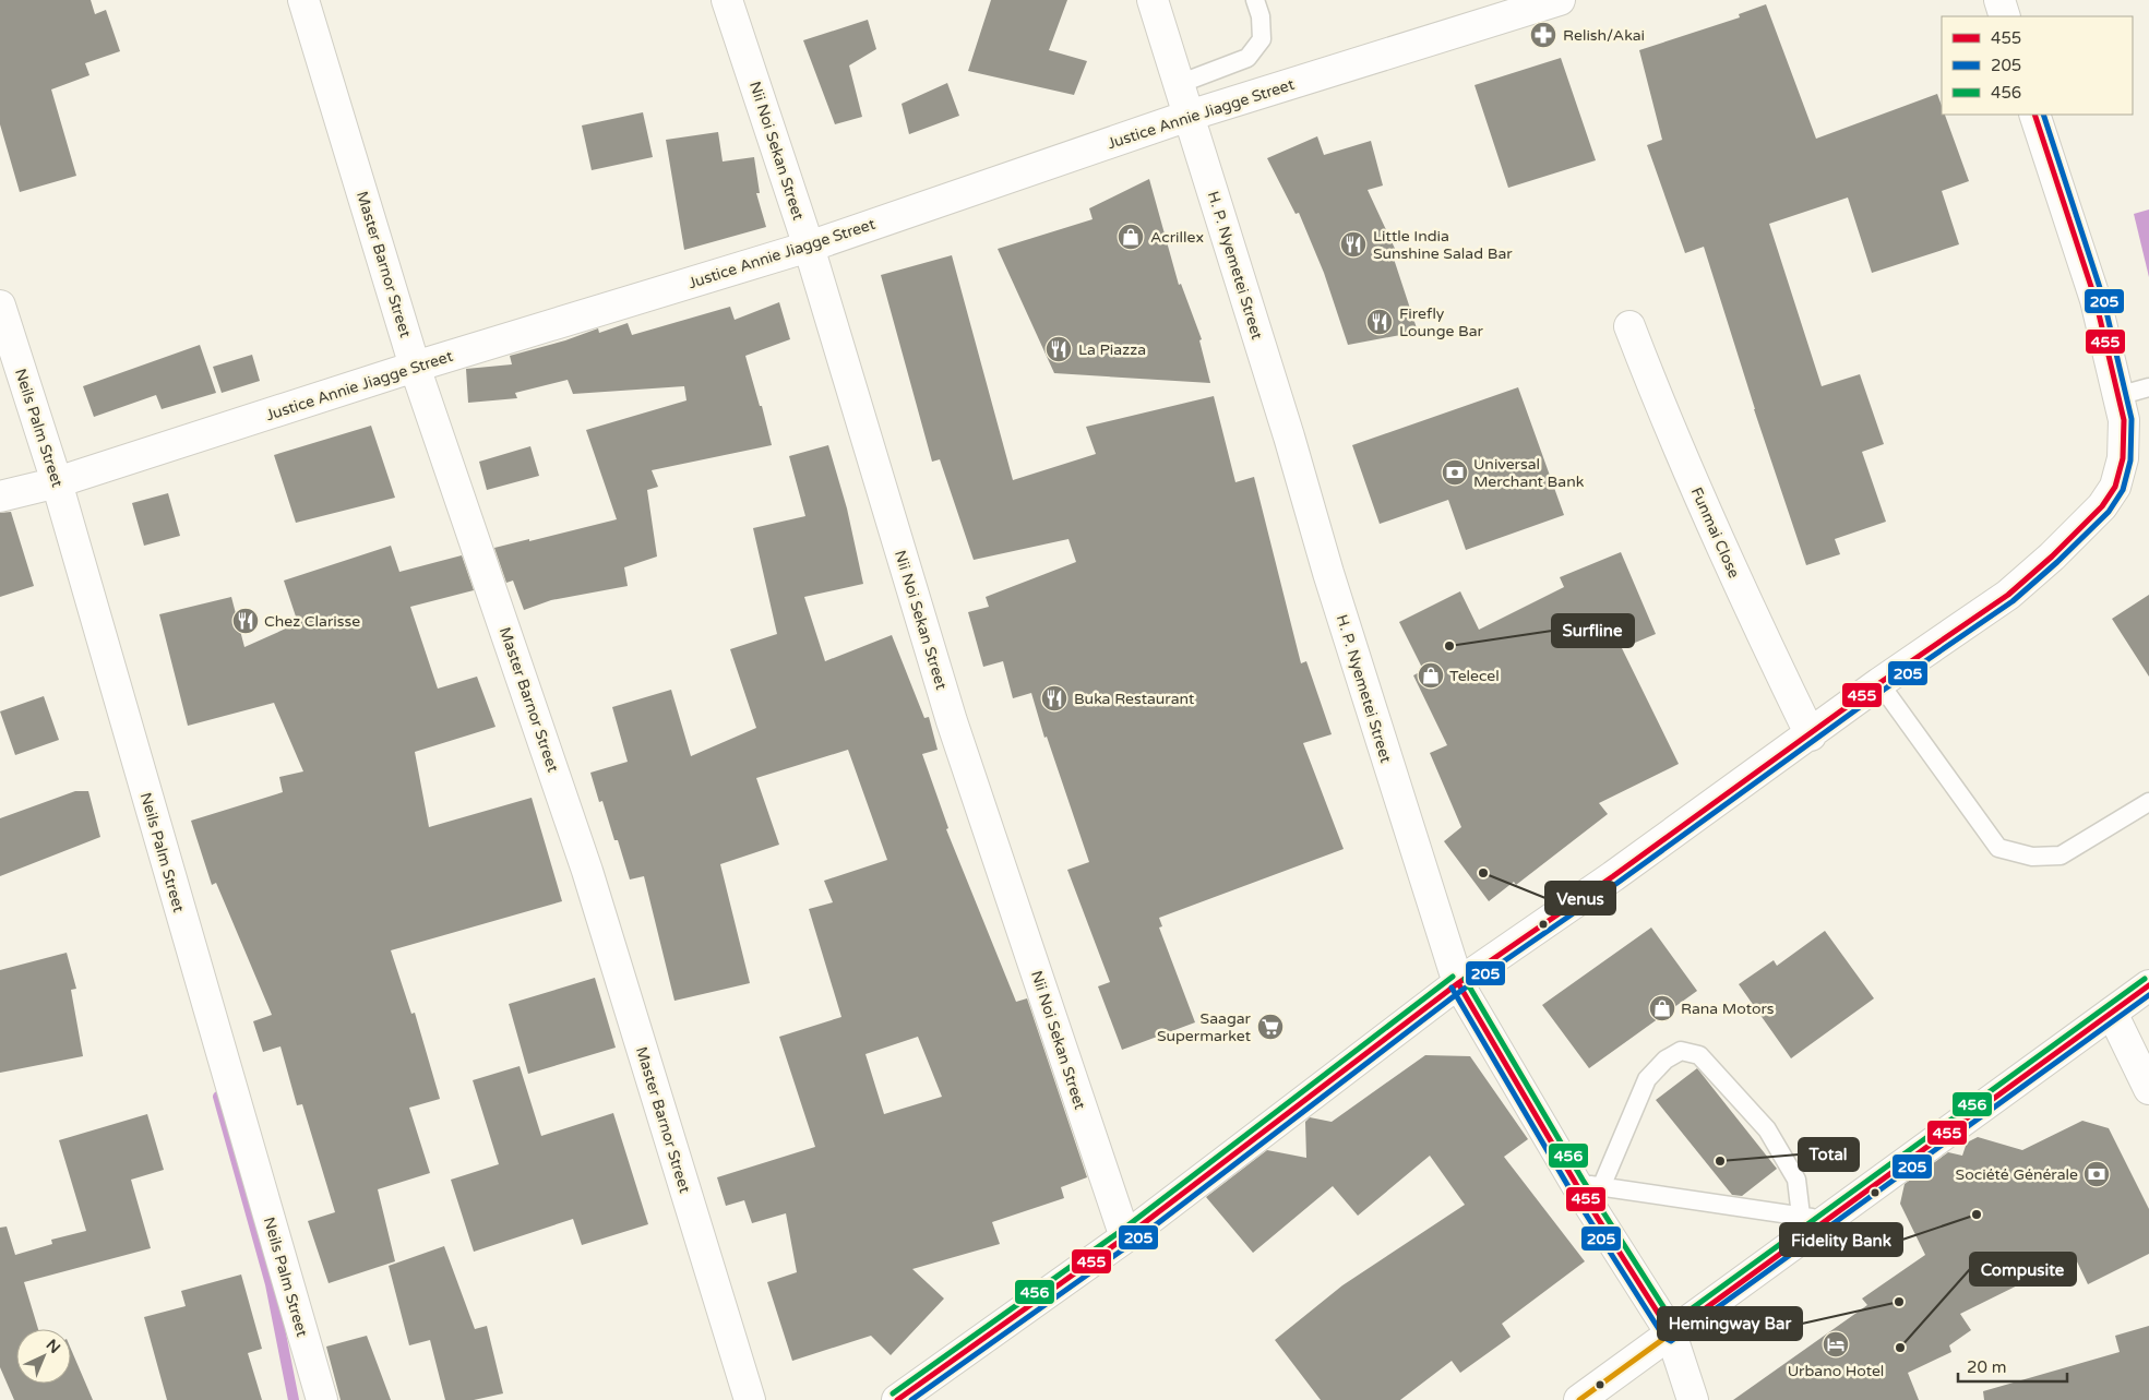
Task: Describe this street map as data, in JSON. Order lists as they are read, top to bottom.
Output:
{
  "streets": {
    "street": [
      "Justice Annie Jiagge Street",
      "Nii Noi Sekan Street",
      "Master Barnor Street",
      "H. P. Nyemetei Street",
      "Neils Palm Street",
      "Funmai Close"
    ]
  },
  "crossings": [
    ["Justice Annie Jiagge Street", "Nii Noi Sekan Street"],
    ["Justice Annie Jiagge Street", "Master Barnor Street"],
    ["Justice Annie Jiagge Street", "H. P. Nyemetei Street"],
    ["Justice Annie Jiagge Street", "Neils Palm Street"]
  ],
  "places": {
    "pharmacy": ["Relish/Akai"],
    "shop": ["Acrillex", "Telecel", "Rana Motors"],
    "restaurant": [
      "Little India Sunshine Salad Bar",
      "Firefly Lounge Bar",
      "La Piazza",
      "Chez Clarisse",
      "Buka Restaurant"
    ],
    "bank": ["Universal Merchant Bank", "Société Générale"],
    "other": [
      "Surfline",
      "Venus",
      "Total",
      "Fidelity Bank",
      "Hemingway Bar",
      "Compusite"
    ],
    "supermarket": ["Saagar Supermarket"],
    "hotel": ["Urbano Hotel"]
  },
  "lines": ["transit line 455", "transit line 205", "transit line 456"],
  "legend": ["455", "205", "456"],
  "scale_bar": "20 m",
  "north": "top right"
}
